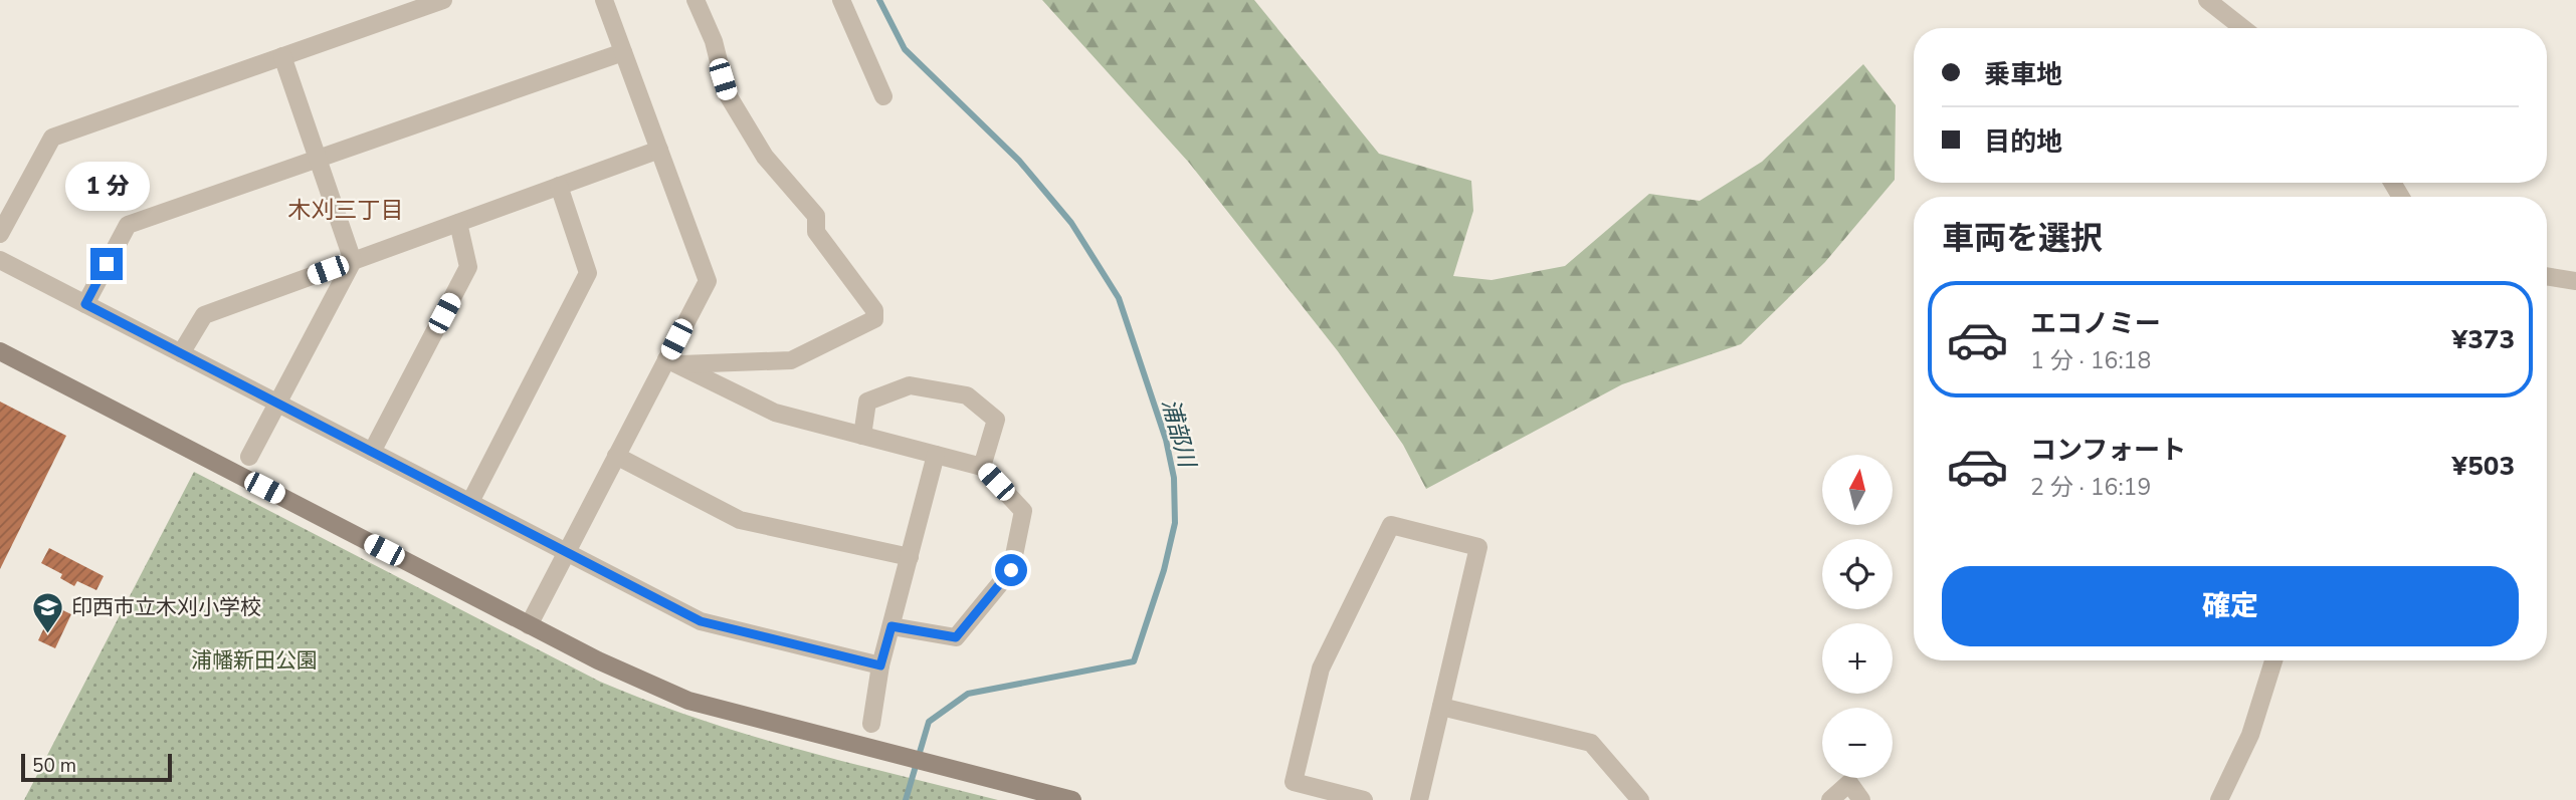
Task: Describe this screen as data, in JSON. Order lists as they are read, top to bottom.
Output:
{
  "districts": ["木刈三丁目"],
  "water": ["浦部川"],
  "parks": ["浦幡新田公園"],
  "places": {
    "school or university": ["印西市立木刈小学校"]
  },
  "scale_bar": "50 m",
  "north": "top",
  "page": {
    "banner": ["乗車地", "目的地"],
    "bubble": "1 分",
    "heading": "車両を選択",
    "list": [
      {
        "name": "エコノミー",
        "note": "1 分 · 16:18",
        "value": "¥373"
      },
      {
        "name": "コンフォート",
        "note": "2 分 · 16:19",
        "value": "¥503"
      }
    ],
    "map_buttons": ["+", "−"],
    "buttons": "確定",
    "scale": "50 m"
  }
}
